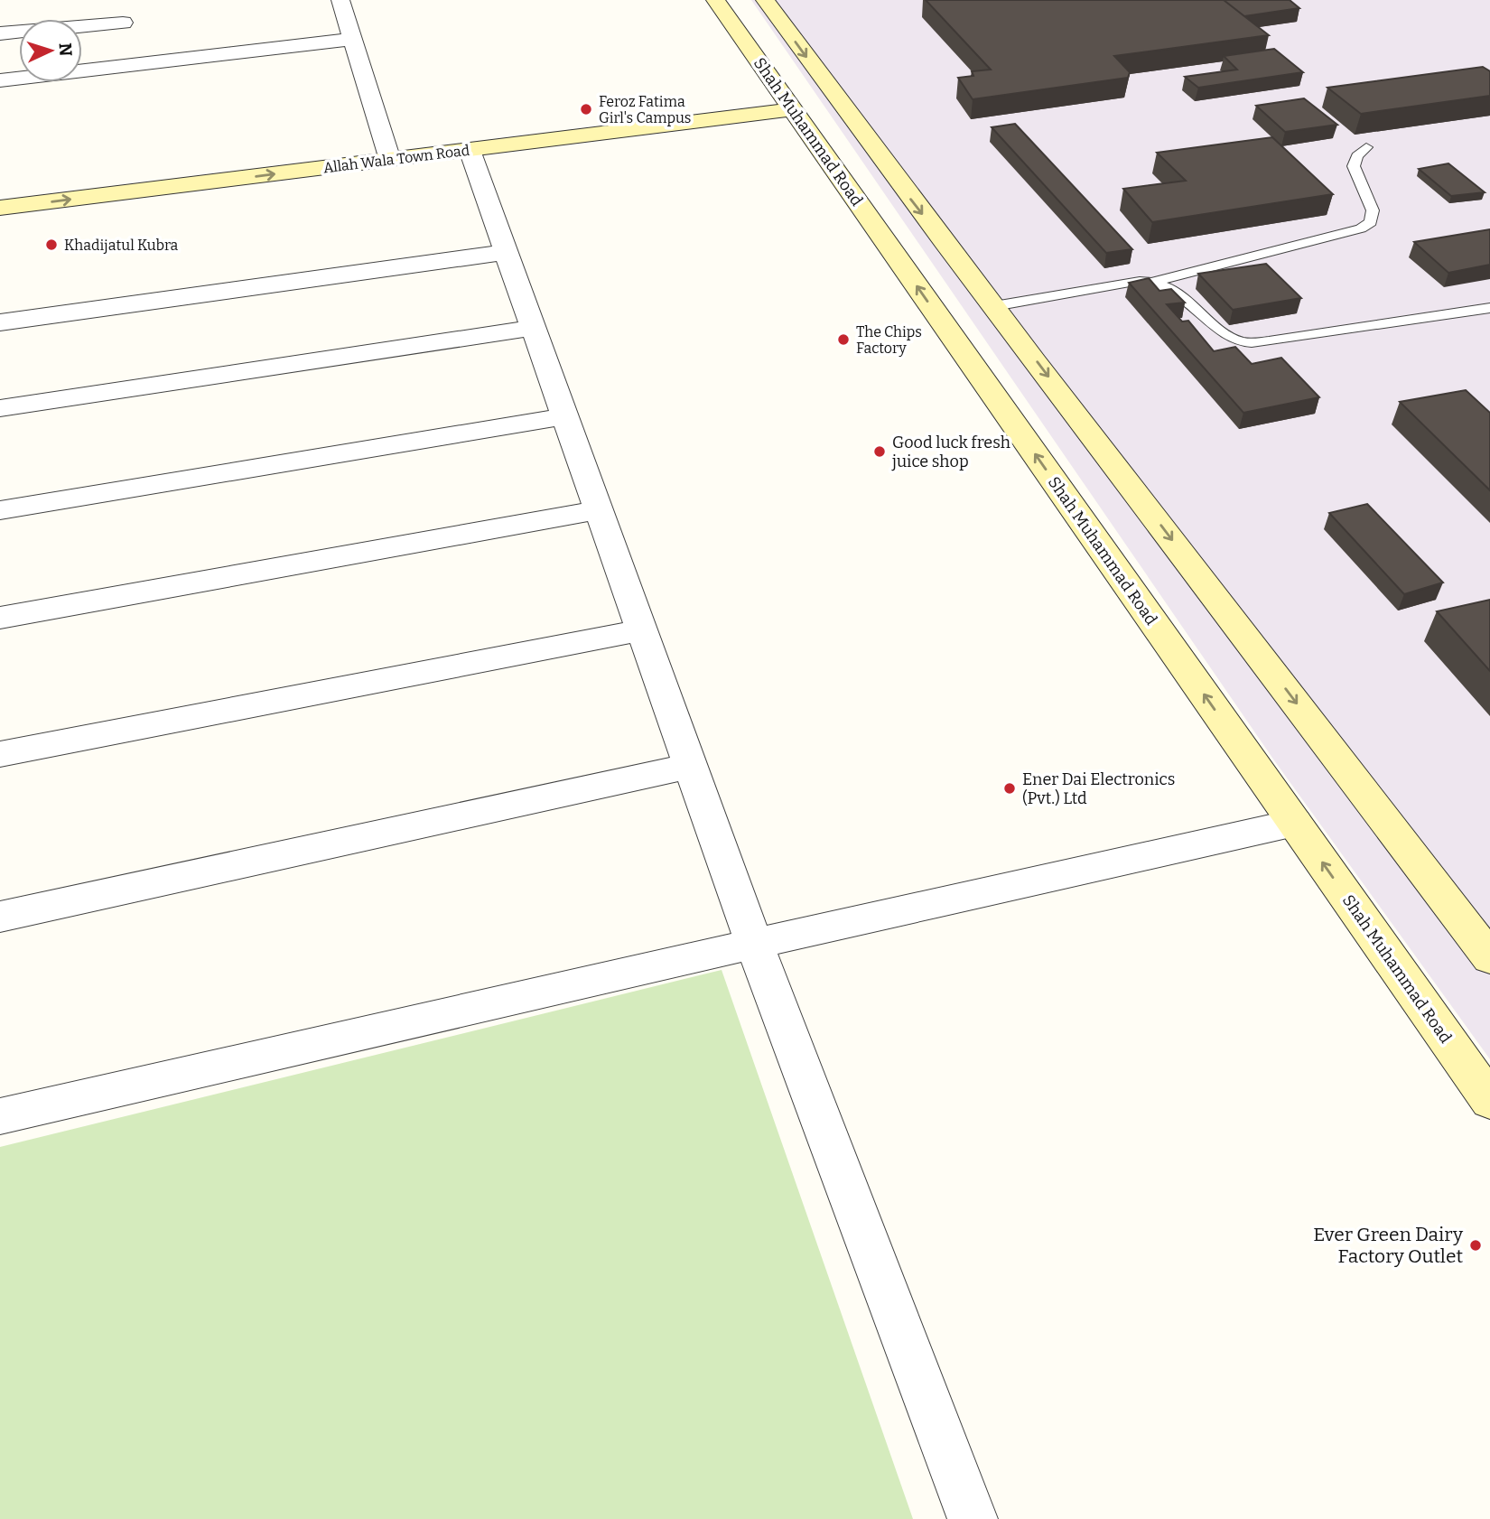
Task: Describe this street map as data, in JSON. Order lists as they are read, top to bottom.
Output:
{
  "streets": {
    "main road": ["Shah Muhammad Road", "Allah Wala Town Road"]
  },
  "crossings": [
    ["Shah Muhammad Road", "Allah Wala Town Road"]
  ],
  "one_way": ["Allah Wala Town Road"],
  "places": [
    "Feroz Fatima Girl's Campus",
    "Khadijatul Kubra",
    "The Chips Factory",
    "Good luck fresh juice shop",
    "Ener Dai Electronics (Pvt.) Ltd",
    "Ever Green Dairy Factory Outlet"
  ],
  "north": "right"
}
